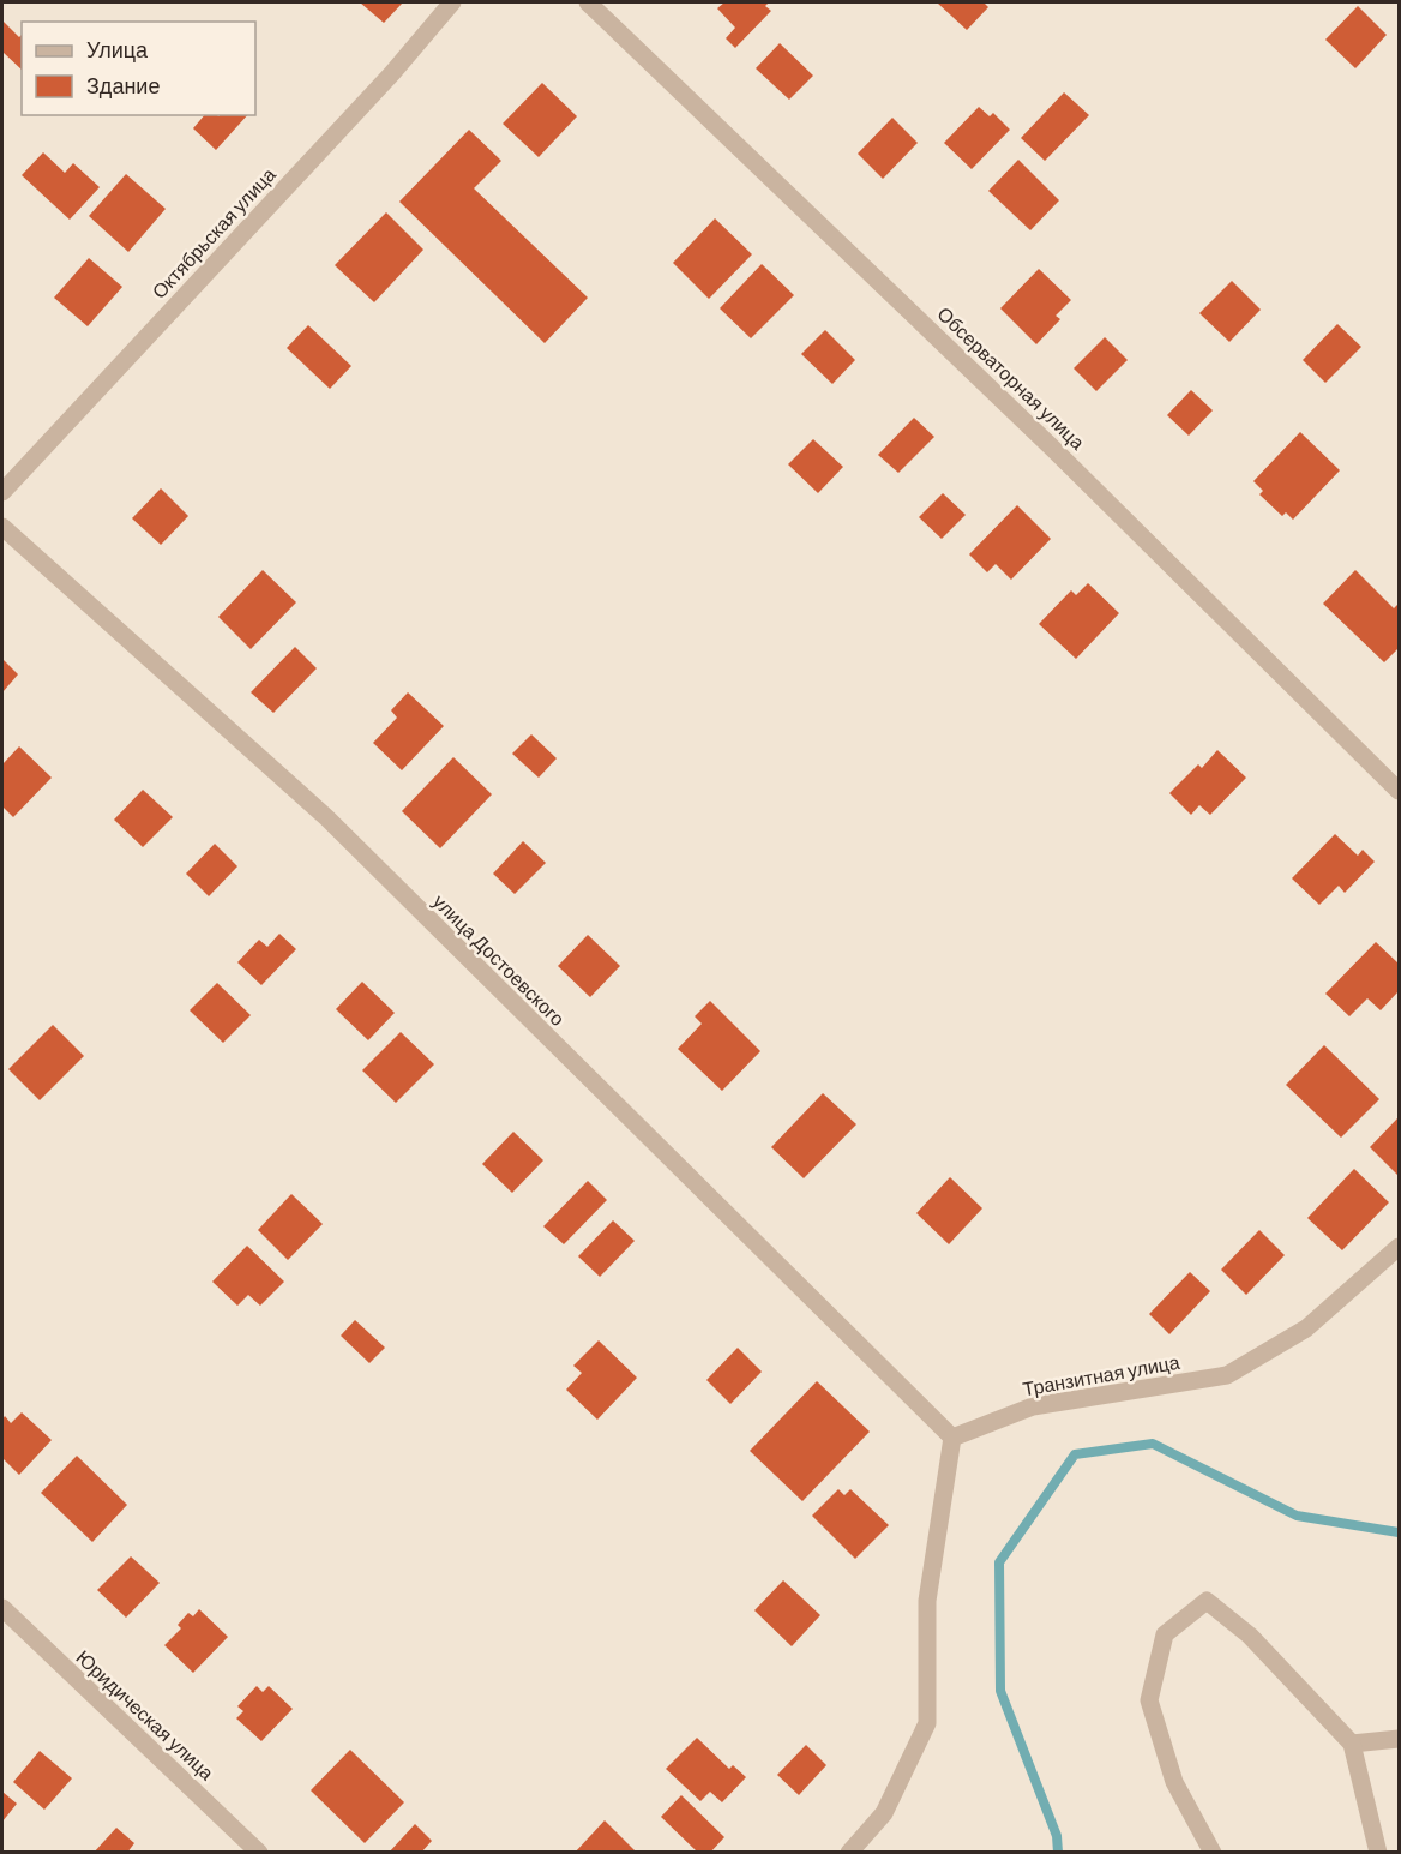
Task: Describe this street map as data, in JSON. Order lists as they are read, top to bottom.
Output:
{
  "streets": {
    "street": [
      "Октябрьская улица",
      "Обсерваторная улица",
      "улица Достоевского",
      "Транзитная улица",
      "Юридическая улица"
    ]
  },
  "crossings": [
    ["улица Достоевского", "Транзитная улица"]
  ],
  "legend": ["Улица", "Здание"]
}
